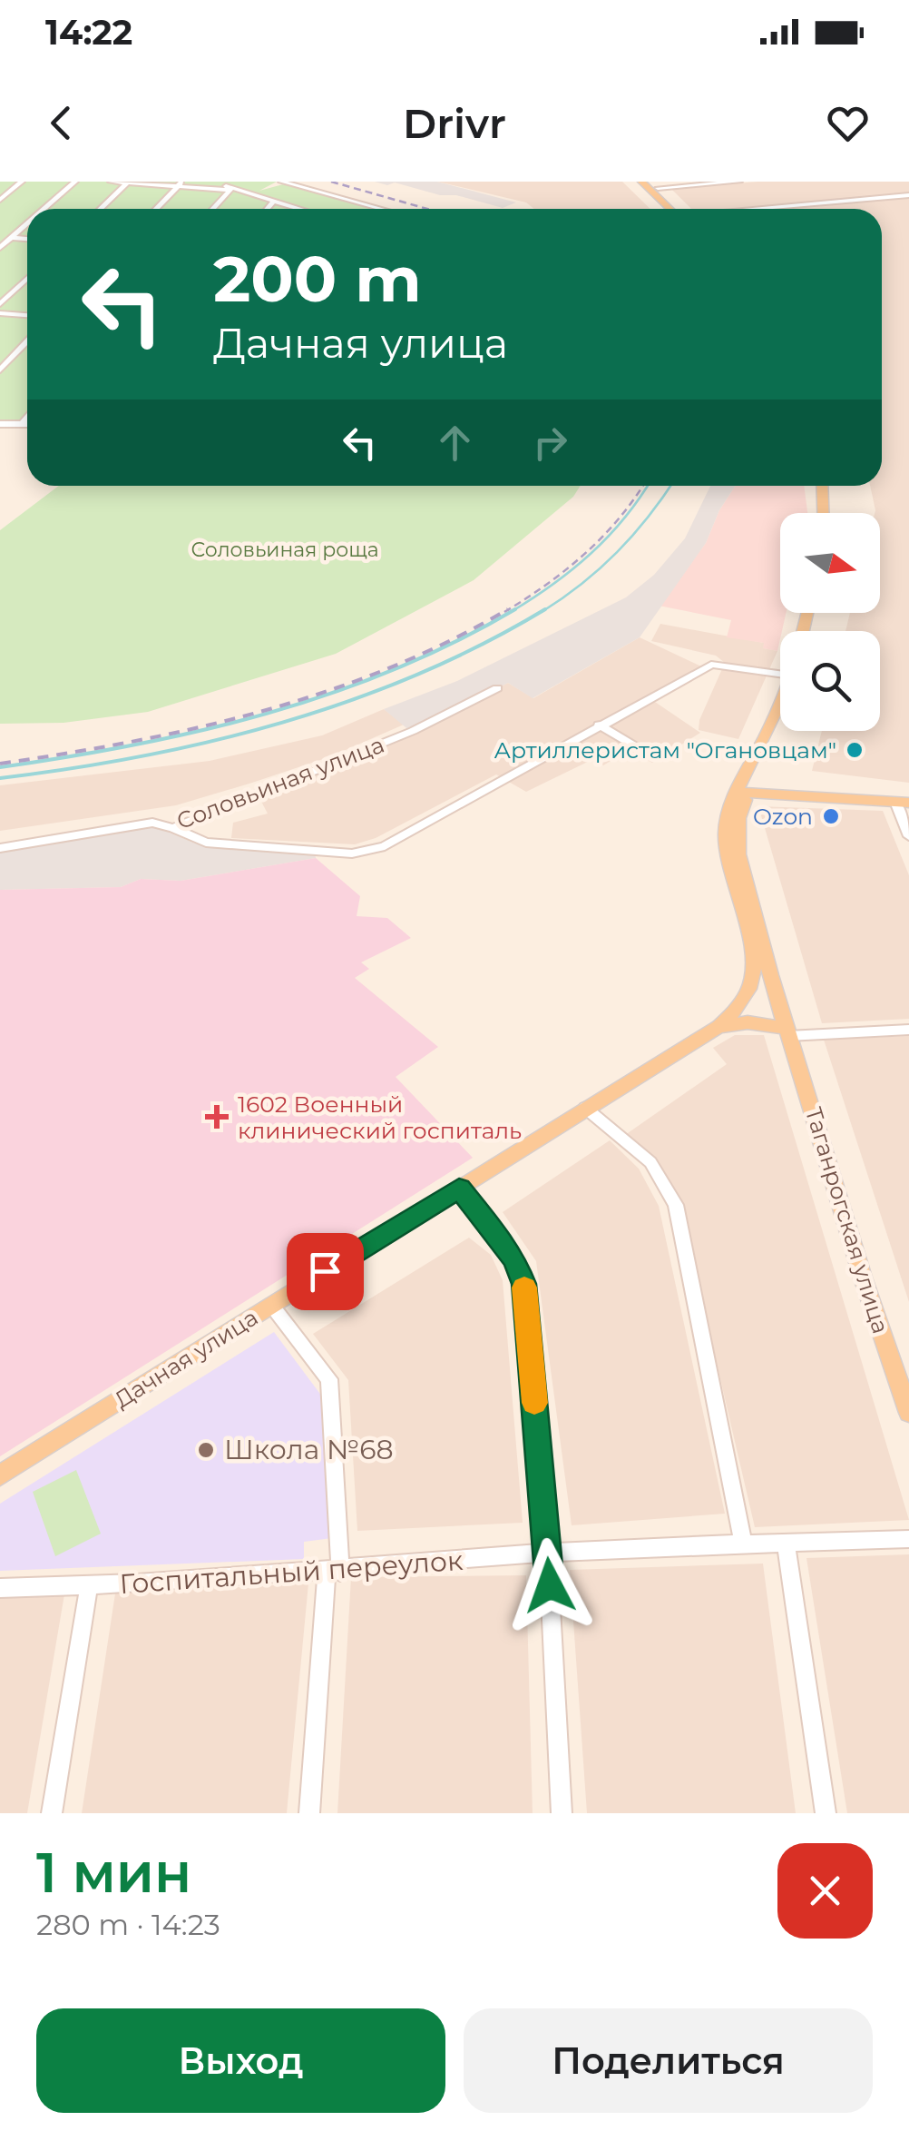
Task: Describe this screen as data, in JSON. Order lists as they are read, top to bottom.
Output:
{
  "streets": {
    "main road": ["Таганрогская улица", "Дачная улица"],
    "street": ["Соловьиная улица", "Госпитальный переулок"]
  },
  "crossings": [
    ["Таганрогская улица", "Дачная улица"]
  ],
  "parks": ["Соловьиная роща"],
  "places": {
    "other": ["Артиллеристам \"Огановцам\"", "Ozon", "Школа №68"],
    "health": ["1602 Военный клинический госпиталь"]
  },
  "north": "right",
  "page": {
    "status": "14:22",
    "header": "Drivr",
    "turn": ["200 m", "Дачная улица"],
    "heading": ["1 мин", "280 m · 14:23"],
    "buttons": ["Выход", "Поделиться"]
  }
}
